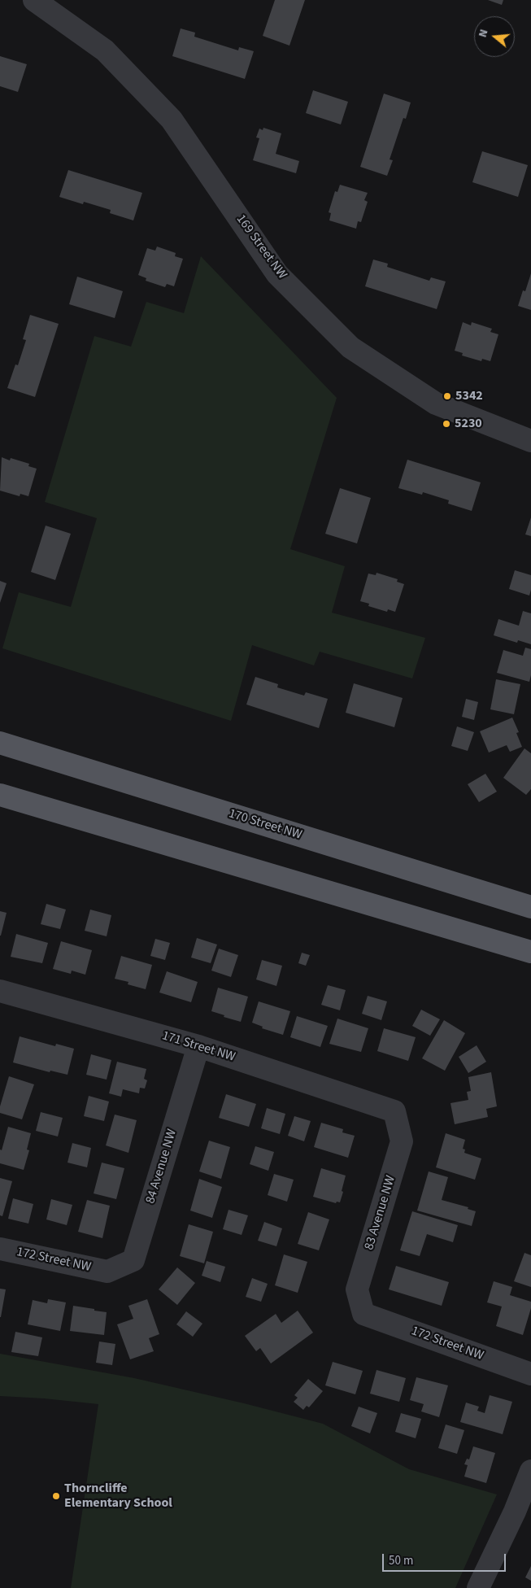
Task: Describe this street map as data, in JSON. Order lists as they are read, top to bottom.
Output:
{
  "streets": {
    "main road": ["170 Street NW"],
    "street": [
      "169 Street NW",
      "171 Street NW",
      "84 Avenue NW",
      "83 Avenue NW",
      "172 Street NW"
    ]
  },
  "crossings": [
    ["171 Street NW", "84 Avenue NW"],
    ["171 Street NW", "83 Avenue NW"],
    ["84 Avenue NW", "172 Street NW"],
    ["83 Avenue NW", "172 Street NW"]
  ],
  "places": ["5342", "5230", "Thorncliffe Elementary School"],
  "scale_bar": "50 m",
  "north": "left"
}
